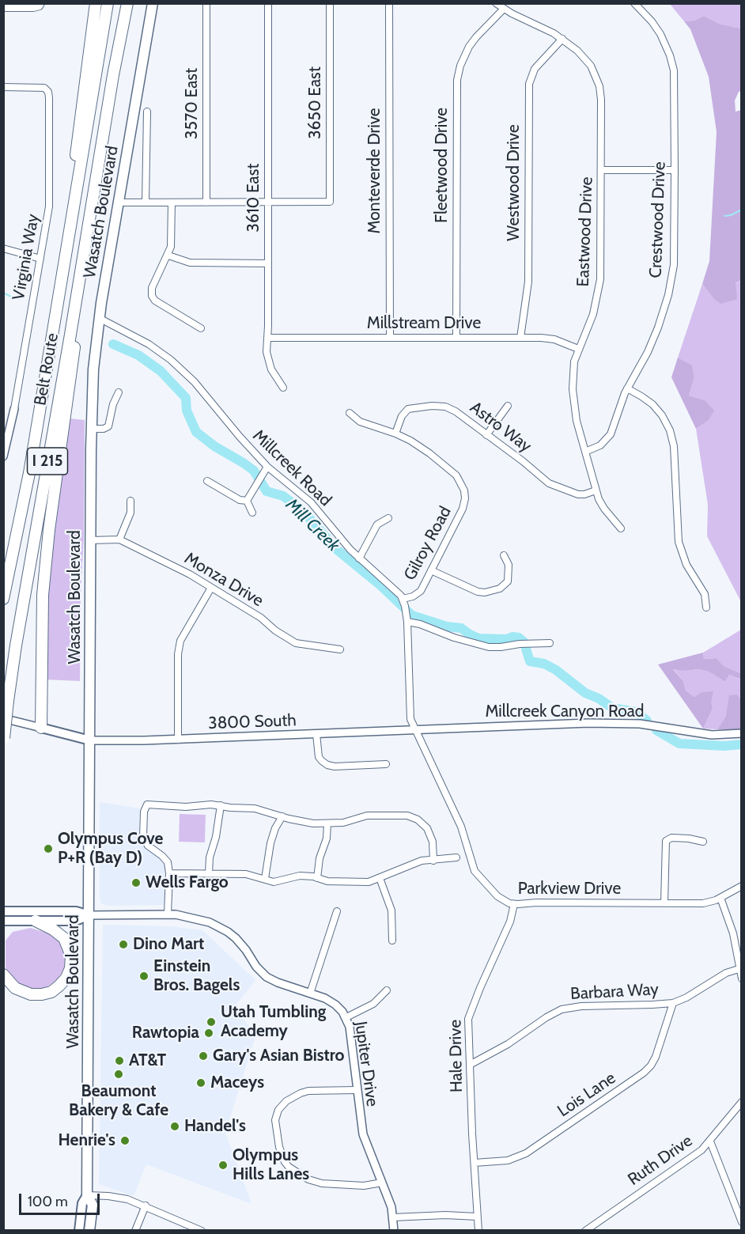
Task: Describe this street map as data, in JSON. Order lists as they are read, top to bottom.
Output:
{
  "streets": {
    "highway": ["Belt Route", "I 215"],
    "main road": ["Wasatch Boulevard"],
    "street": [
      "3650 East",
      "3570 East",
      "Fleetwood Drive",
      "Monteverde Drive",
      "Westwood Drive",
      "3610 East",
      "Crestwood Drive",
      "Eastwood Drive",
      "Virginia Way",
      "Millstream Drive",
      "Astro Way",
      "Millcreek Road",
      "Gilroy Road",
      "Monza Drive",
      "Millcreek Canyon Road",
      "3800 South",
      "Parkview Drive",
      "Barbara Way",
      "Hale Drive",
      "Jupiter Drive",
      "Lois Lane",
      "Ruth Drive"
    ]
  },
  "crossings": [
    ["3650 East", "3610 East"],
    ["Fleetwood Drive", "Eastwood Drive"],
    ["Fleetwood Drive", "Millstream Drive"],
    ["Monteverde Drive", "Millstream Drive"],
    ["Westwood Drive", "Eastwood Drive"],
    ["Westwood Drive", "Millstream Drive"],
    ["3610 East", "Millstream Drive"],
    ["Wasatch Boulevard", "Millcreek Road"],
    ["Wasatch Boulevard", "Monza Drive"],
    ["Wasatch Boulevard", "3800 South"],
    ["Wasatch Boulevard", "Jupiter Drive"],
    ["Crestwood Drive", "Eastwood Drive"],
    ["Eastwood Drive", "Millstream Drive"],
    ["Eastwood Drive", "Astro Way"],
    ["Astro Way", "Gilroy Road"],
    ["Millcreek Road", "Gilroy Road"],
    ["Millcreek Road", "Millcreek Canyon Road"],
    ["Millcreek Road", "3800 South"],
    ["Millcreek Road", "Parkview Drive"],
    ["Millcreek Canyon Road", "3800 South"],
    ["Millcreek Canyon Road", "Parkview Drive"],
    ["3800 South", "Parkview Drive"],
    ["Parkview Drive", "Hale Drive"],
    ["Barbara Way", "Hale Drive"],
    ["Barbara Way", "Lois Lane"],
    ["Hale Drive", "Lois Lane"]
  ],
  "water": ["Mill Creek"],
  "places": [
    "Olympus Cove P+R (Bay D)",
    "Wells Fargo",
    "Dino Mart",
    "Einstein Bros. Bagels",
    "Utah Tumbling Academy",
    "Rawtopia",
    "Gary's Asian Bistro",
    "AT&T",
    "Beaumont Bakery & Cafe",
    "Maceys",
    "Handel's",
    "Henrie's",
    "Olympus Hills Lanes"
  ],
  "scale_bar": "100 m"
}
